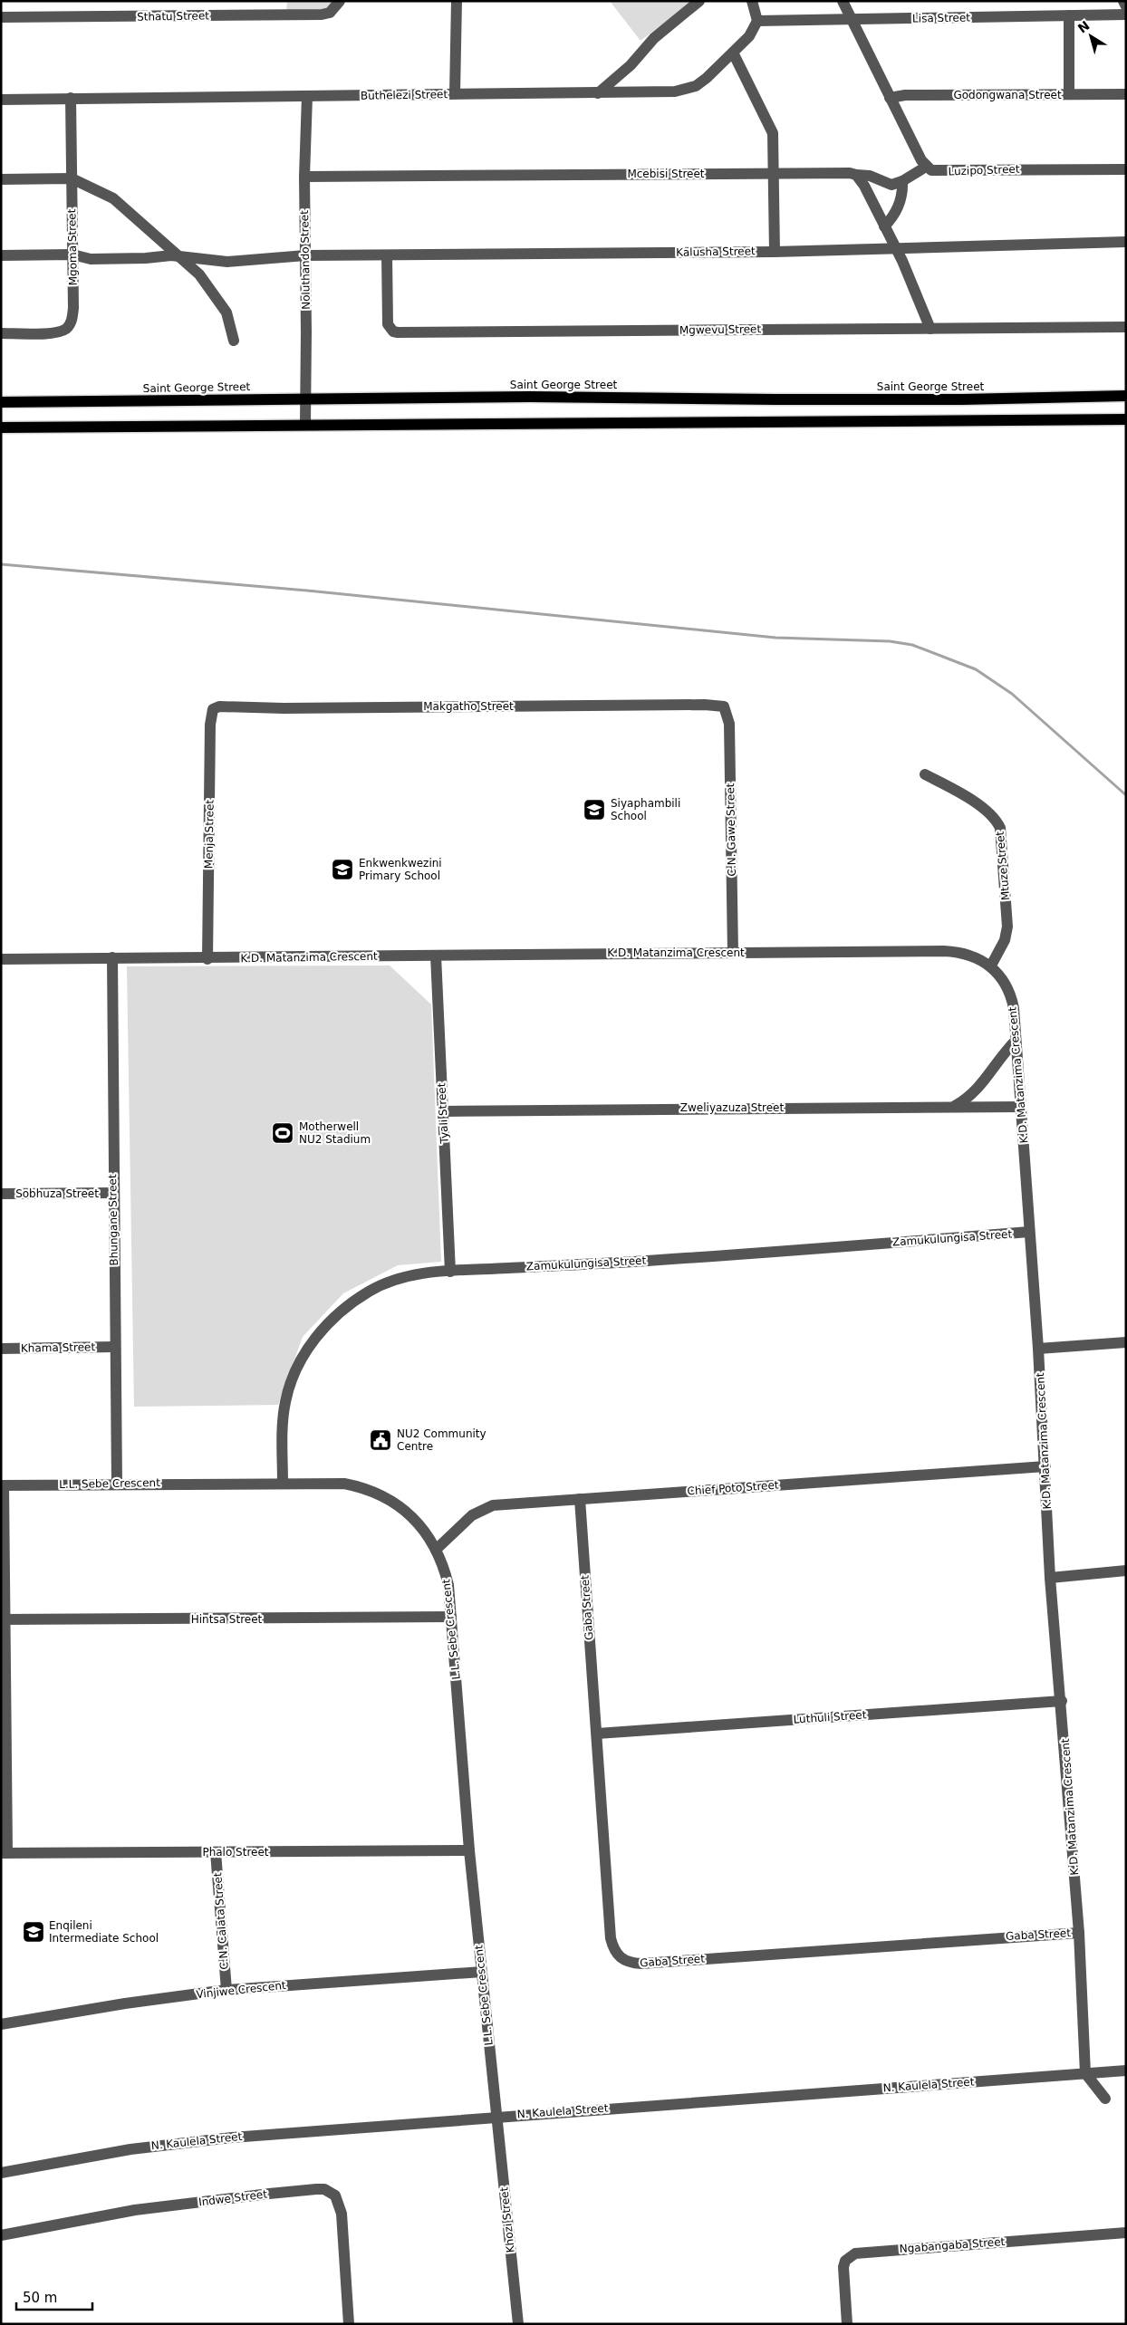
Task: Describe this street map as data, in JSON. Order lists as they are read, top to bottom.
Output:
{
  "streets": {
    "main road": ["Saint George Street"],
    "street": [
      "Sthatu Street",
      "Lisa Street",
      "Buthelezi Street",
      "Godongwana Street",
      "Luzipo Street",
      "Mcebisi Street",
      "Mgoma Street",
      "Kalusha Street",
      "Noluthando Street",
      "Mgwevu Street",
      "Makgatho Street",
      "C.N. Gawe Street",
      "Menja Street",
      "Mtuze Street",
      "K.D. Matanzima Crescent",
      "Zweliyazuza Street",
      "Tyali Street",
      "Sobhuza Street",
      "Bhungane Street",
      "Zamukulungisa Street",
      "Khama Street",
      "L.L. Sebe Crescent",
      "Chief Poto Street",
      "Gaba Street",
      "Hintsa Street",
      "Luthuli Street",
      "Phalo Street",
      "C.N. Calata Street",
      "Vinjiwe Crescent",
      "N. Kaulela Street",
      "Indwe Street",
      "Khozi Street",
      "Ngabangaba Street"
    ]
  },
  "crossings": [
    ["Lisa Street", "Buthelezi Street"],
    ["Buthelezi Street", "Mgoma Street"],
    ["Buthelezi Street", "Noluthando Street"],
    ["Mcebisi Street", "Noluthando Street"],
    ["Mgoma Street", "Kalusha Street"],
    ["Kalusha Street", "Noluthando Street"],
    ["Kalusha Street", "Mgwevu Street"],
    ["Noluthando Street", "Saint George Street"],
    ["Makgatho Street", "C.N. Gawe Street"],
    ["Makgatho Street", "Menja Street"],
    ["C.N. Gawe Street", "K.D. Matanzima Crescent"],
    ["Menja Street", "K.D. Matanzima Crescent"],
    ["Mtuze Street", "K.D. Matanzima Crescent"],
    ["K.D. Matanzima Crescent", "Zweliyazuza Street"],
    ["K.D. Matanzima Crescent", "Tyali Street"],
    ["K.D. Matanzima Crescent", "Bhungane Street"],
    ["K.D. Matanzima Crescent", "Zamukulungisa Street"],
    ["K.D. Matanzima Crescent", "Chief Poto Street"],
    ["K.D. Matanzima Crescent", "Gaba Street"],
    ["K.D. Matanzima Crescent", "Luthuli Street"],
    ["K.D. Matanzima Crescent", "N. Kaulela Street"],
    ["Zweliyazuza Street", "Tyali Street"],
    ["Tyali Street", "Zamukulungisa Street"],
    ["Sobhuza Street", "Bhungane Street"],
    ["Bhungane Street", "Khama Street"],
    ["Bhungane Street", "L.L. Sebe Crescent"],
    ["Zamukulungisa Street", "L.L. Sebe Crescent"],
    ["L.L. Sebe Crescent", "Chief Poto Street"],
    ["L.L. Sebe Crescent", "Hintsa Street"],
    ["L.L. Sebe Crescent", "Phalo Street"],
    ["L.L. Sebe Crescent", "Vinjiwe Crescent"],
    ["L.L. Sebe Crescent", "N. Kaulela Street"],
    ["L.L. Sebe Crescent", "Khozi Street"],
    ["Chief Poto Street", "Gaba Street"],
    ["Gaba Street", "Luthuli Street"],
    ["Phalo Street", "C.N. Calata Street"],
    ["C.N. Calata Street", "Vinjiwe Crescent"],
    ["N. Kaulela Street", "Khozi Street"]
  ],
  "places": {
    "school or university": ["Siyaphambili School", "Enkwenkwezini Primary School", "Enqileni Intermediate School"],
    "sports": ["Motherwell NU2 Stadium"],
    "public building": ["NU2 Community Centre"]
  },
  "scale_bar": "50 m",
  "north": "top left"
}
